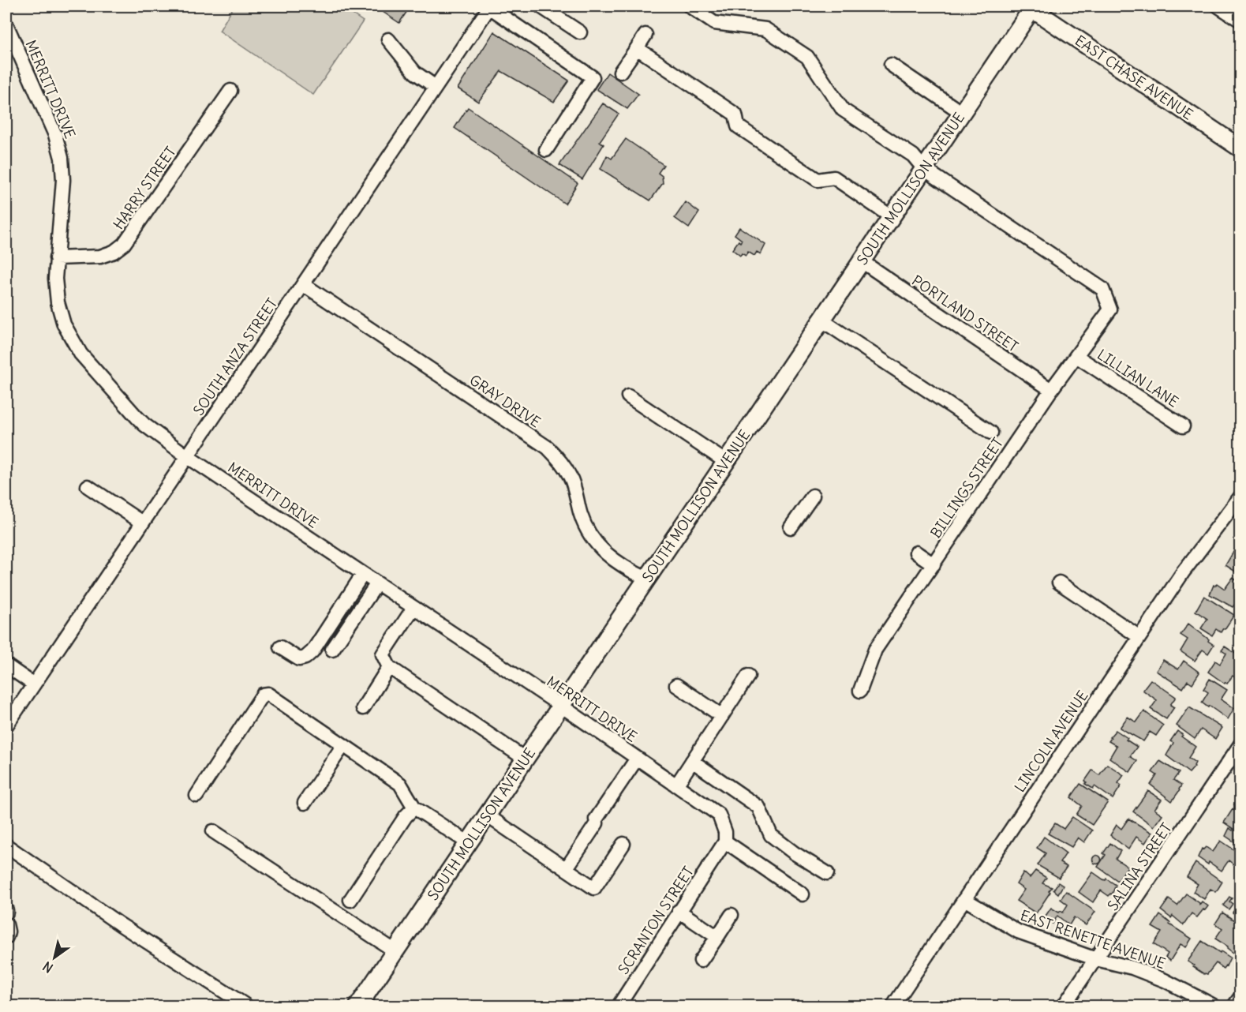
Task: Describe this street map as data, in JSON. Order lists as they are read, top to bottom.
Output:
{
  "streets": {
    "main road": ["EAST CHASE AVENUE", "SOUTH MOLLISON AVENUE"],
    "street": [
      "MERRITT DRIVE",
      "HARRY STREET",
      "PORTLAND STREET",
      "SOUTH ANZA STREET",
      "LILLIAN LANE",
      "GRAY DRIVE",
      "BILLINGS STREET",
      "LINCOLN AVENUE",
      "SALINA STREET",
      "SCRANTON STREET",
      "EAST RENETTE AVENUE"
    ]
  },
  "crossings": [
    ["EAST CHASE AVENUE", "SOUTH MOLLISON AVENUE"],
    ["MERRITT DRIVE", "HARRY STREET"],
    ["MERRITT DRIVE", "SOUTH MOLLISON AVENUE"],
    ["MERRITT DRIVE", "SOUTH ANZA STREET"],
    ["MERRITT DRIVE", "SCRANTON STREET"],
    ["SOUTH MOLLISON AVENUE", "PORTLAND STREET"],
    ["SOUTH MOLLISON AVENUE", "GRAY DRIVE"],
    ["SOUTH MOLLISON AVENUE", "BILLINGS STREET"],
    ["PORTLAND STREET", "BILLINGS STREET"],
    ["SOUTH ANZA STREET", "GRAY DRIVE"],
    ["LILLIAN LANE", "BILLINGS STREET"],
    ["LINCOLN AVENUE", "EAST RENETTE AVENUE"],
    ["SALINA STREET", "EAST RENETTE AVENUE"]
  ],
  "north": "bottom left"
}
